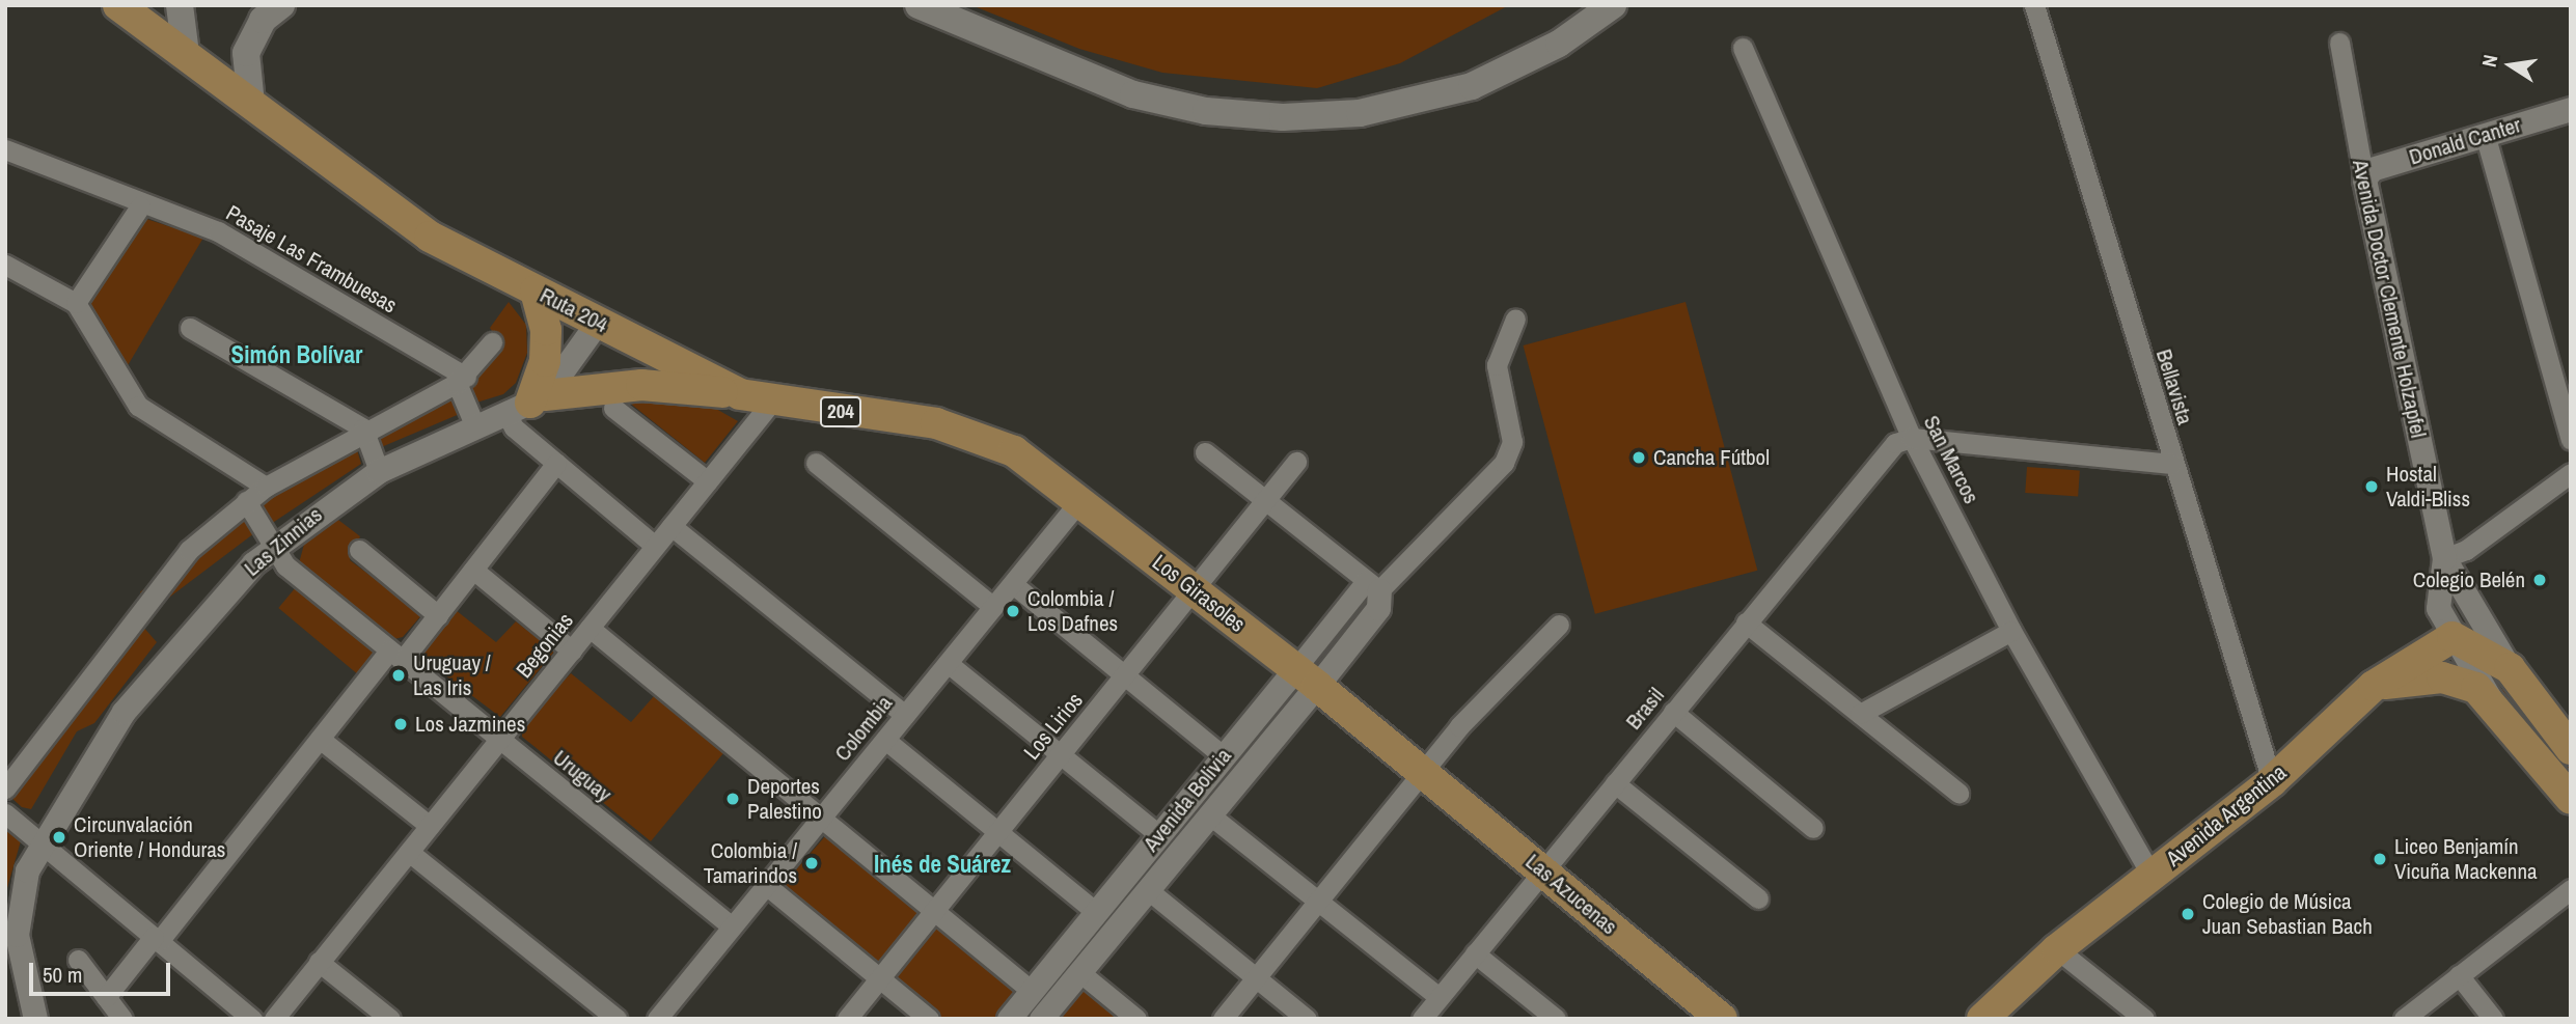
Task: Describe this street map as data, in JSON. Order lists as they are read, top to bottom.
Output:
{
  "streets": {
    "main road": [
      "Avenida Doctor Clemente Holzapfel",
      "Ruta 204",
      "204",
      "Los Girasoles",
      "Avenida Argentina",
      "Las Azucenas"
    ],
    "street": [
      "Donald Canter",
      "Pasaje Las Frambuesas",
      "Bellavista",
      "San Marcos",
      "Las Zinnias",
      "Begonias",
      "Brasil",
      "Los Lirios",
      "Colombia",
      "Uruguay",
      "Avenida Bolivia"
    ]
  },
  "crossings": [
    ["Donald Canter", "Avenida Doctor Clemente Holzapfel"],
    ["Ruta 204", "Los Girasoles"],
    ["Ruta 204", "Begonias"],
    ["Ruta 204", "Colombia"],
    ["Bellavista", "Avenida Argentina"],
    ["San Marcos", "Brasil"],
    ["San Marcos", "Avenida Argentina"],
    ["Las Zinnias", "Uruguay"],
    ["Los Girasoles", "Los Lirios"],
    ["Los Girasoles", "Colombia"],
    ["Los Girasoles", "Avenida Bolivia"],
    ["Los Girasoles", "Las Azucenas"],
    ["Begonias", "Uruguay"],
    ["Brasil", "Las Azucenas"],
    ["Colombia", "Uruguay"],
    ["Avenida Bolivia", "Las Azucenas"]
  ],
  "districts": ["Simón Bolívar", "Inés de Suárez"],
  "places": [
    "Cancha Fútbol",
    "Hostal Valdi-Bliss",
    "Colegio Belén",
    "Colombia / Los Dafnes",
    "Uruguay / Las Iris",
    "Los Jazmines",
    "Deportes Palestino",
    "Circunvalación Oriente / Honduras",
    "Liceo Benjamín Vicuña Mackenna",
    "Colombia / Tamarindos",
    "Colegio de Música Juan Sebastian Bach"
  ],
  "scale_bar": "50 m",
  "north": "left"
}
